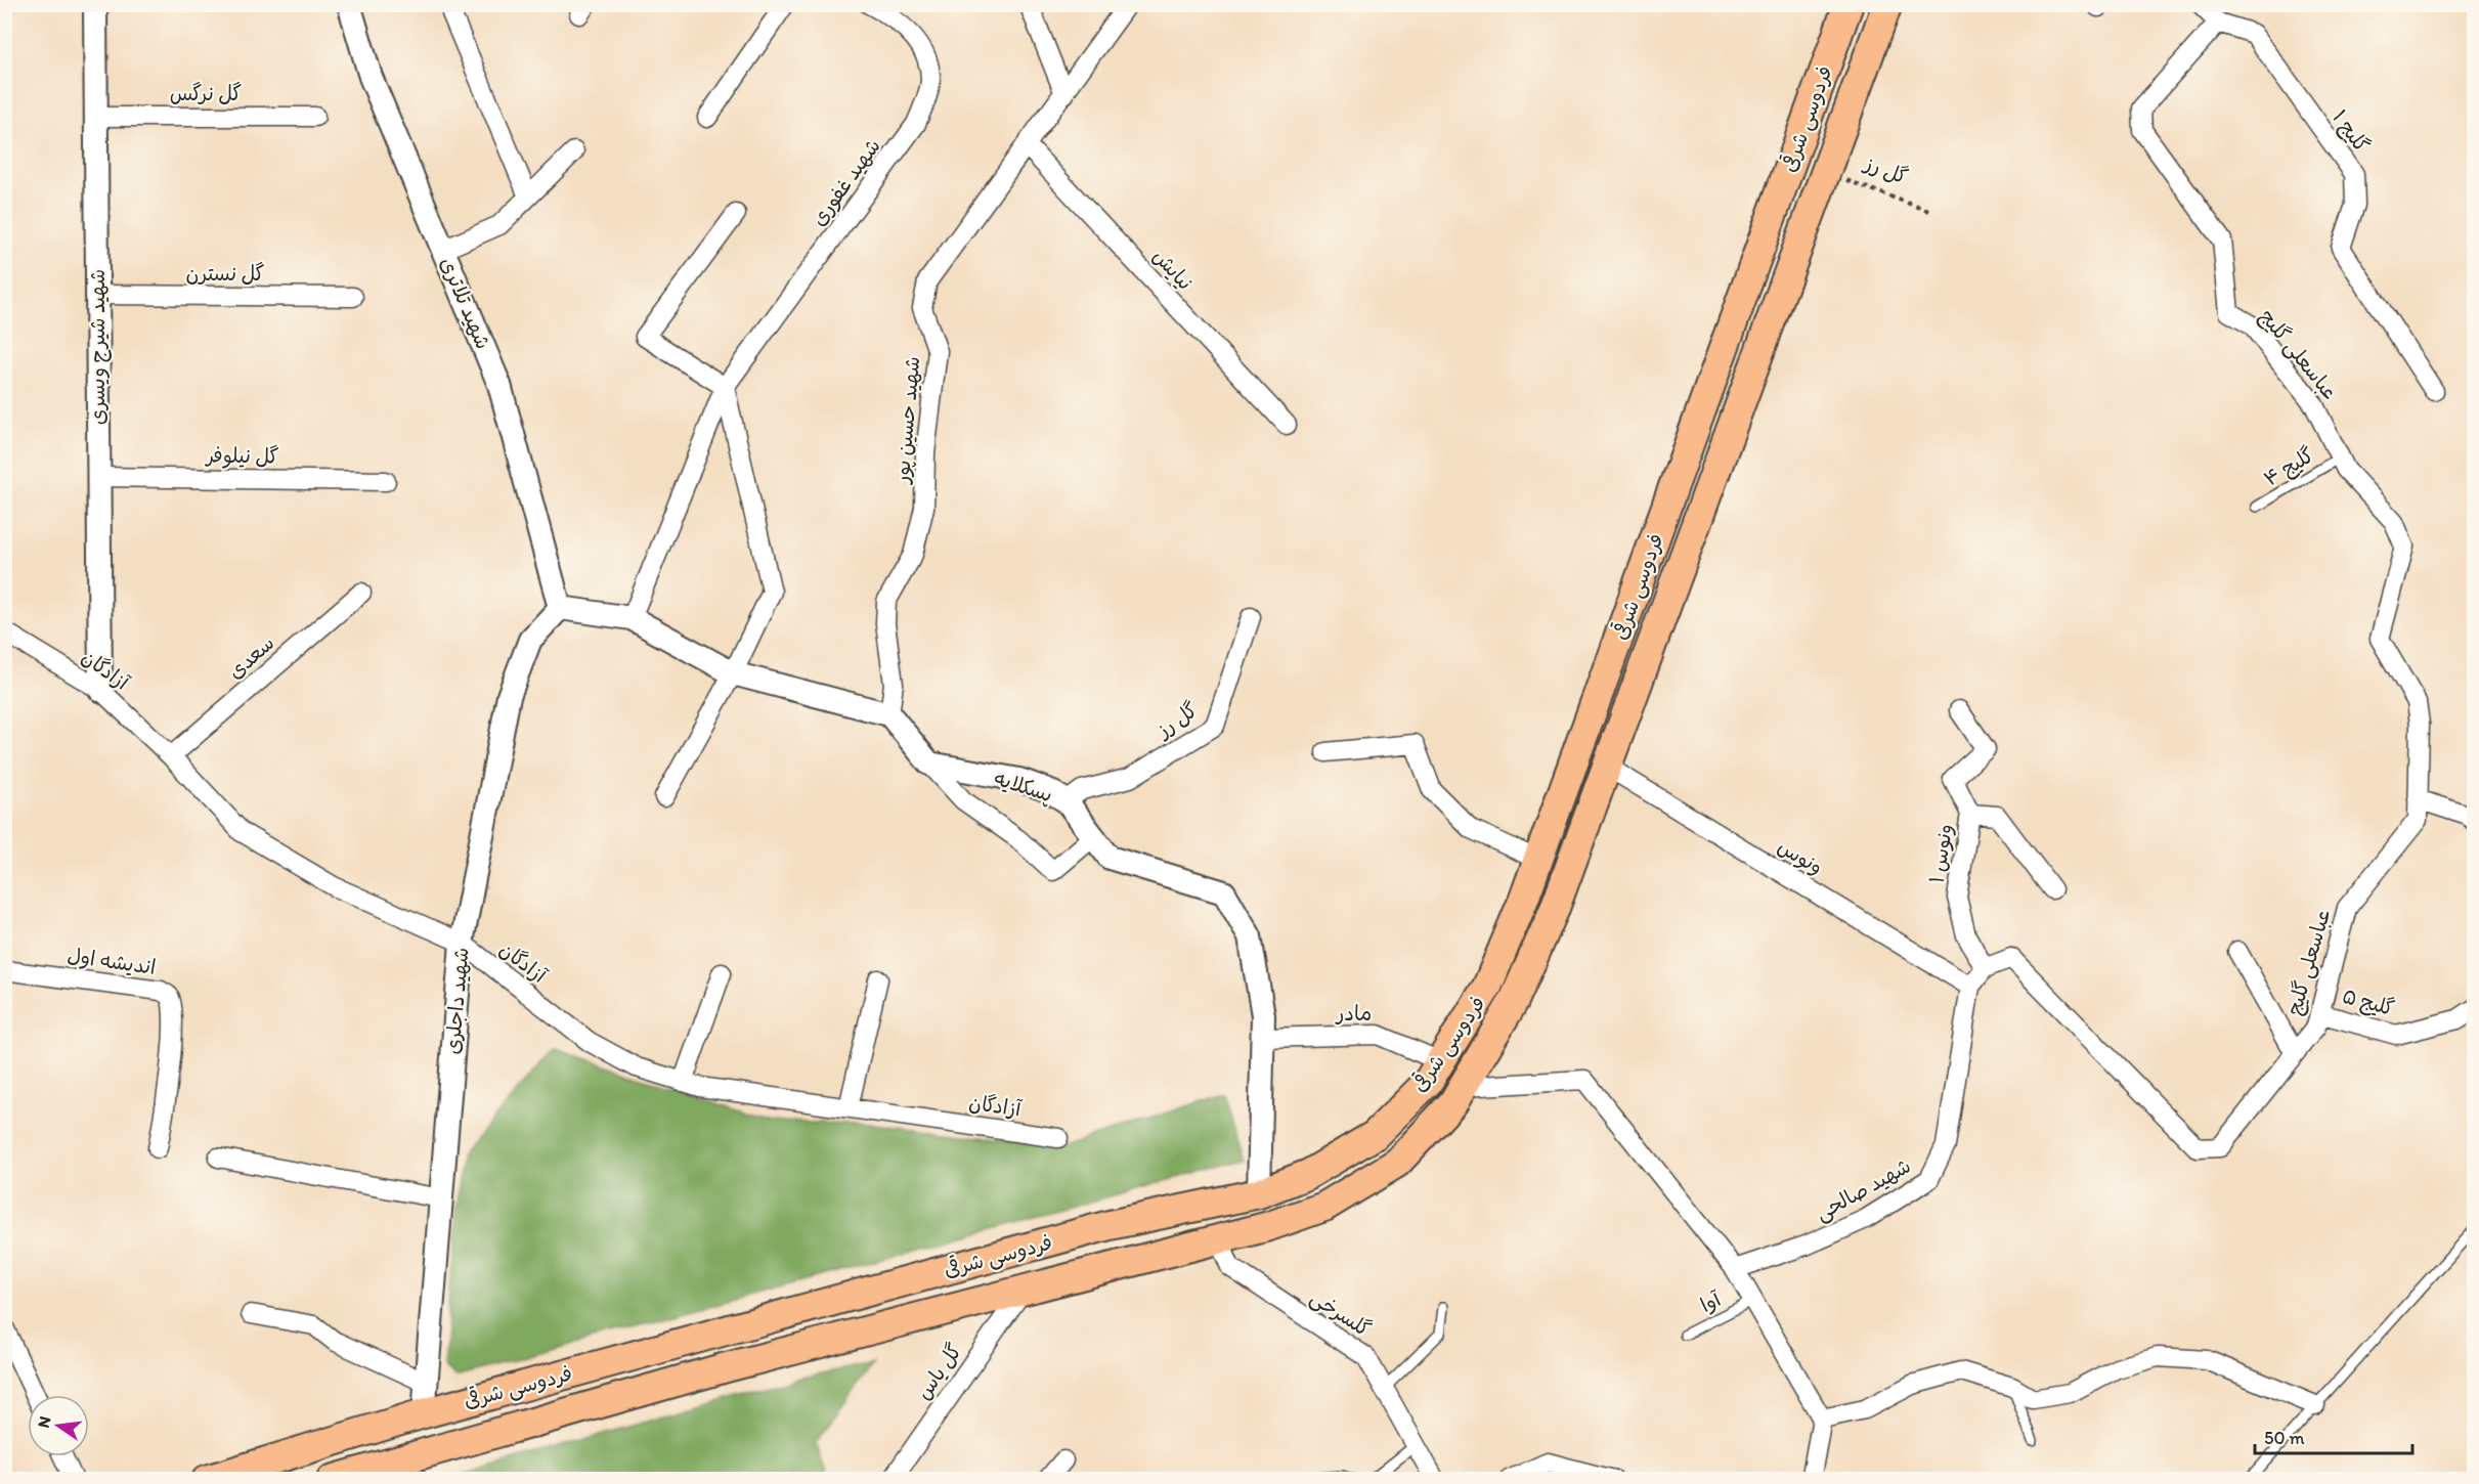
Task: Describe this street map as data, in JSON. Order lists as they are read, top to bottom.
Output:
{
  "streets": {
    "main road": ["فردوسی شرقی"],
    "street": [
      "گل نرگس",
      "گلیج ۱",
      "گل رز",
      "شهید غفوری",
      "نیایش",
      "گل نسترن",
      "شهید تلاتری",
      "شهید شیرج ویسری",
      "عباسعلی گلیج",
      "شهید حسین پور",
      "گل نیلوفر",
      "سعدی",
      "آزادگان",
      "پسکلایه",
      "ونوس ۱",
      "ونوس",
      "اندیشه اول",
      "شهید داجلری",
      "گلیج ۵",
      "مادر",
      "شهید صالحی",
      "گلسرخی",
      "گل یاس"
    ],
    "lane": ["گلیج ۴", "آوا"]
  },
  "crossings": [
    ["گل نرگس", "شهید شیرج ویسری"],
    ["فردوسی شرقی", "گل رز"],
    ["فردوسی شرقی", "پسکلایه"],
    ["فردوسی شرقی", "ونوس"],
    ["فردوسی شرقی", "شهید داجلری"],
    ["فردوسی شرقی", "مادر"],
    ["فردوسی شرقی", "گلسرخی"],
    ["فردوسی شرقی", "گل یاس"],
    ["گلیج ۱", "عباسعلی گلیج"],
    ["گل رز", "پسکلایه"],
    ["نیایش", "شهید حسین پور"],
    ["گل نسترن", "شهید شیرج ویسری"],
    ["شهید تلاتری", "شهید داجلری"],
    ["شهید شیرج ویسری", "گل نیلوفر"],
    ["شهید شیرج ویسری", "آزادگان"],
    ["عباسعلی گلیج", "گلیج ۴"],
    ["عباسعلی گلیج", "ونوس ۱"],
    ["عباسعلی گلیج", "گلیج ۵"],
    ["سعدی", "آزادگان"],
    ["آزادگان", "شهید داجلری"],
    ["پسکلایه", "مادر"],
    ["ونوس", "شهید صالحی"]
  ],
  "scale_bar": "50 m",
  "north": "left"
}
